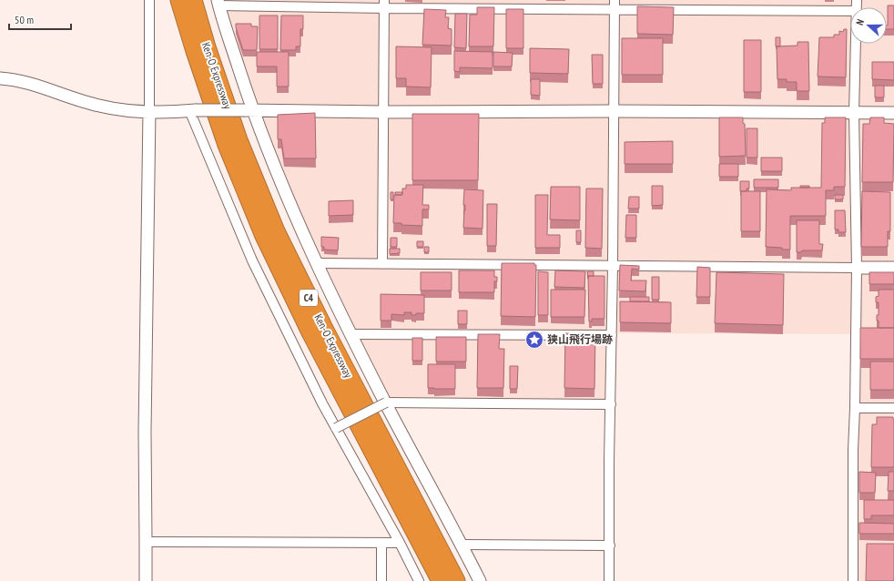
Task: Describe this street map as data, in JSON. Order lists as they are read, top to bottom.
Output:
{
  "streets": {
    "highway": ["Ken-O Expressway", "C4"]
  },
  "places": {
    "place": ["狭山飛行場跡"]
  },
  "scale_bar": "50 m",
  "north": "left"
}
